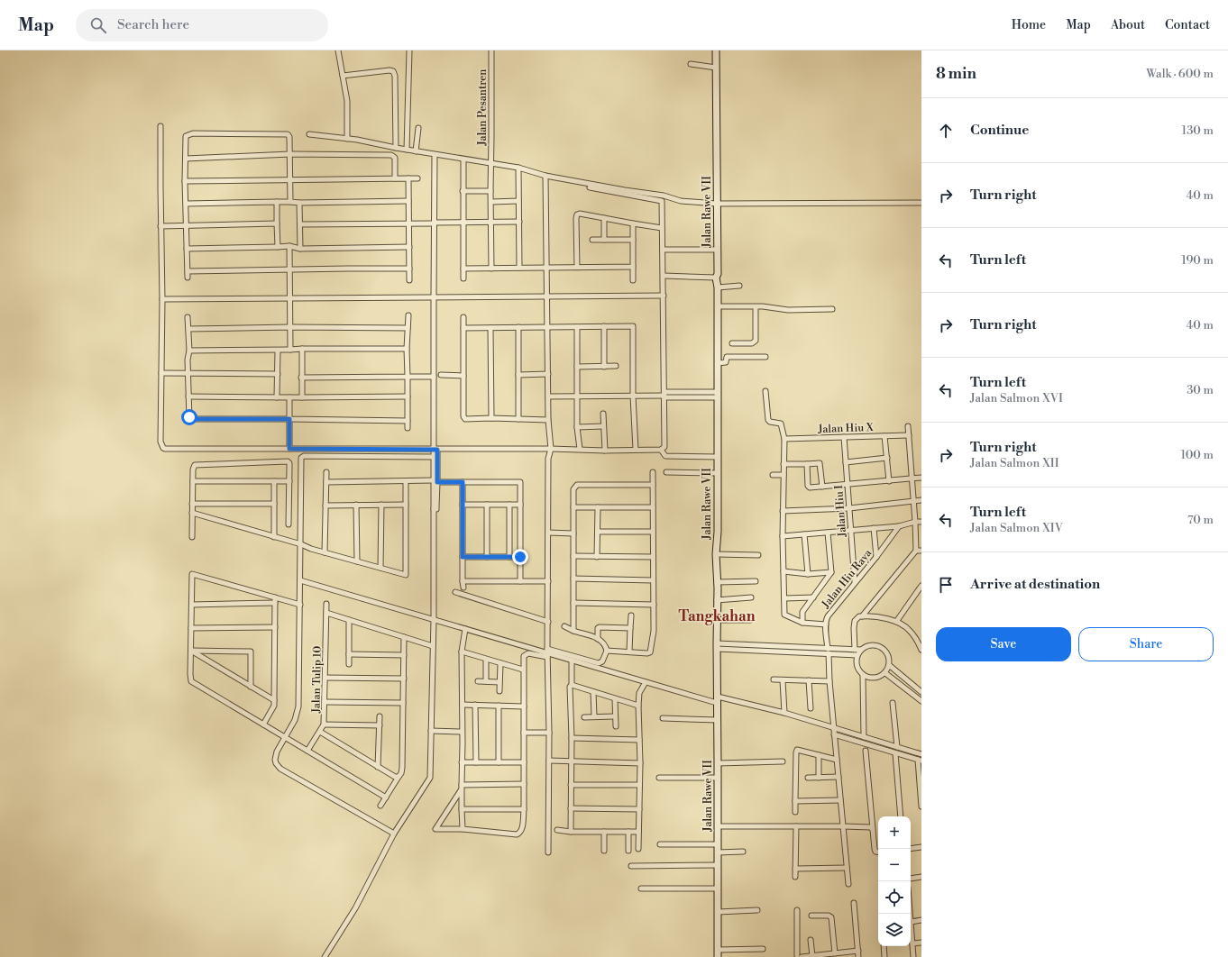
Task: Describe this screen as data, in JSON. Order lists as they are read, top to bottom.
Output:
{
  "streets": {
    "main road": ["Jalan Rawe VII"],
    "street": [
      "Jalan Pesantren",
      "Jalan Hiu X",
      "Jalan Hiu I",
      "Jalan Hiu Raya",
      "Jalan Tulip 10"
    ]
  },
  "crossings": [
    ["Jalan Hiu X", "Jalan Hiu I"],
    ["Jalan Hiu I", "Jalan Hiu Raya"]
  ],
  "districts": ["Tangkahan"],
  "page": {
    "header": "Map",
    "search": "Search here",
    "nav": [
      "Home",
      "Map",
      "About",
      "Contact"
    ],
    "heading": ["8 min", "Walk · 600 m"],
    "list": [
      ["Continue", "130 m"],
      ["Turn right", "40 m"],
      ["Turn left", "190 m"],
      ["Turn right", "40 m"],
      ["Turn left", "Jalan Salmon XVI", "30 m"],
      ["Turn right", "Jalan Salmon XII", "100 m"],
      ["Turn left", "Jalan Salmon XIV", "70 m"],
      "Arrive at destination"
    ],
    "buttons": ["Save", "Share"],
    "map_buttons": ["+", "−"]
  }
}
